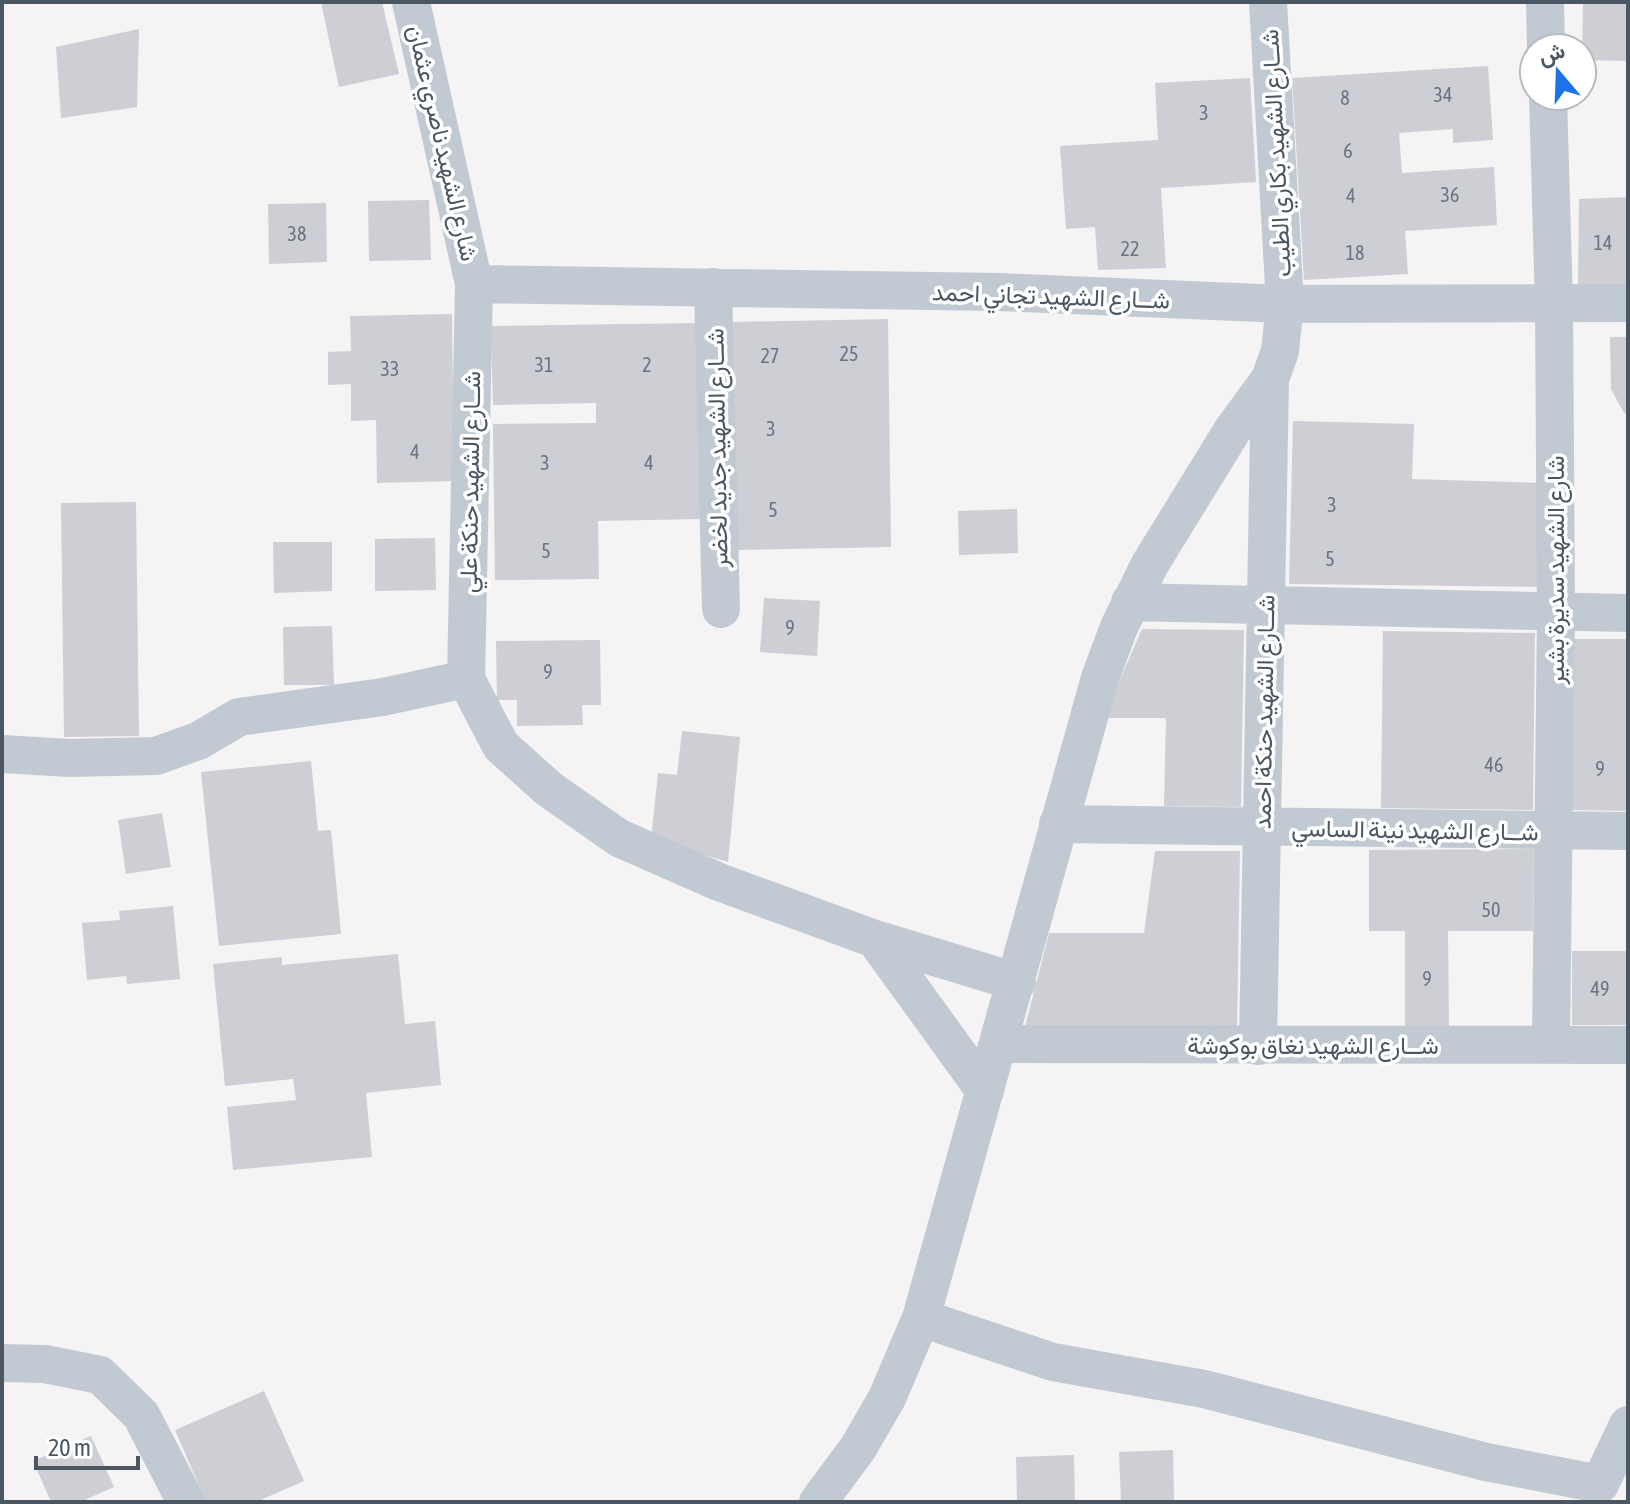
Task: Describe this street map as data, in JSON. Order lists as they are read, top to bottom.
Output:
{
  "streets": {
    "street": [
      "شارع الشهيد ناصري عثمان",
      "شــارع الشهيد بكاري الطيب",
      "شــارع الشهيد تجاني احمد",
      "شــارع الشهيد جديد لخضر",
      "شــارع الشهيد حنكة علي",
      "شارع الشهيد سديرة بشير",
      "شــارع الشهيد حنكة احمد",
      "شــارع الشهيد نينة الساسي",
      "شــارع الشهيد نغاق بوكوشة"
    ]
  },
  "crossings": [
    ["شارع الشهيد ناصري عثمان", "شــارع الشهيد تجاني احمد"],
    ["شارع الشهيد ناصري عثمان", "شــارع الشهيد حنكة علي"],
    ["شــارع الشهيد بكاري الطيب", "شــارع الشهيد تجاني احمد"],
    ["شــارع الشهيد بكاري الطيب", "شــارع الشهيد حنكة احمد"],
    ["شــارع الشهيد تجاني احمد", "شــارع الشهيد جديد لخضر"],
    ["شــارع الشهيد تجاني احمد", "شــارع الشهيد حنكة علي"],
    ["شــارع الشهيد تجاني احمد", "شارع الشهيد سديرة بشير"],
    ["شارع الشهيد سديرة بشير", "شــارع الشهيد نينة الساسي"],
    ["شارع الشهيد سديرة بشير", "شــارع الشهيد نغاق بوكوشة"],
    ["شــارع الشهيد حنكة احمد", "شــارع الشهيد نينة الساسي"],
    ["شــارع الشهيد حنكة احمد", "شــارع الشهيد نغاق بوكوشة"]
  ],
  "house_numbers": [
    "34",
    "8",
    "3",
    "6",
    "36",
    "4",
    "38",
    "14",
    "22",
    "18",
    "25",
    "27",
    "31",
    "2",
    "33",
    "3",
    "4",
    "3",
    "4",
    "3",
    "5",
    "5",
    "5",
    "9",
    "9",
    "46",
    "9",
    "50",
    "9",
    "49"
  ],
  "scale_bar": "20 m",
  "north": "top"
}
